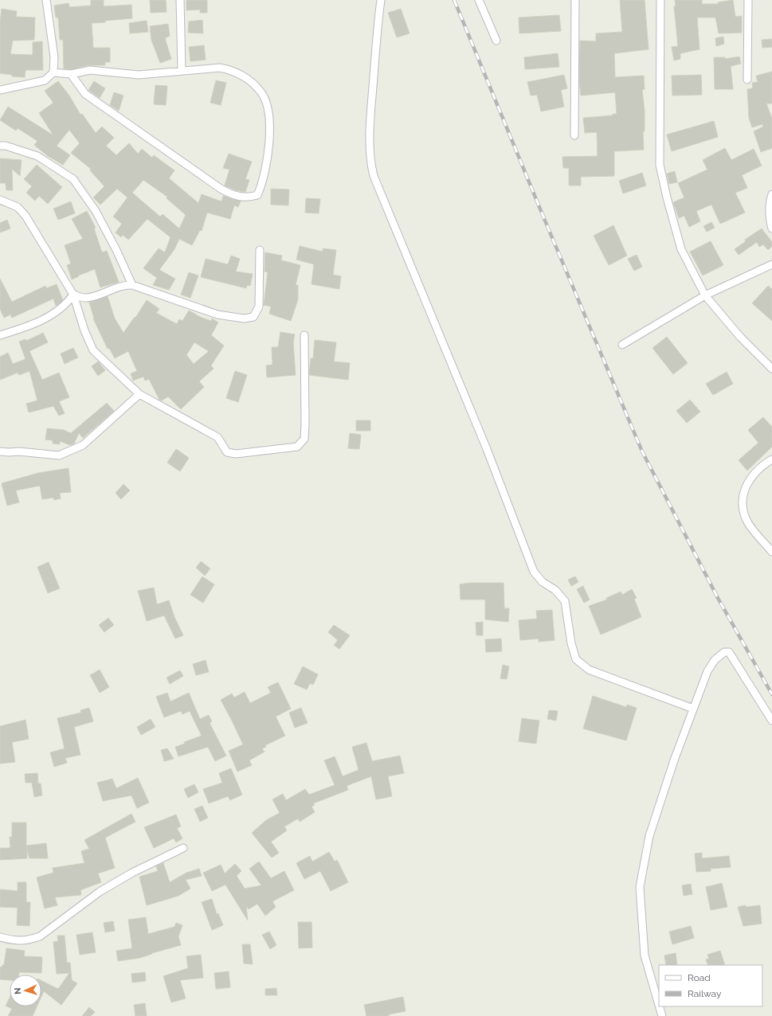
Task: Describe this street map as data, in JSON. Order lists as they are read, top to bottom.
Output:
{
  "legend": ["Road", "Railway"],
  "north": "left"
}
